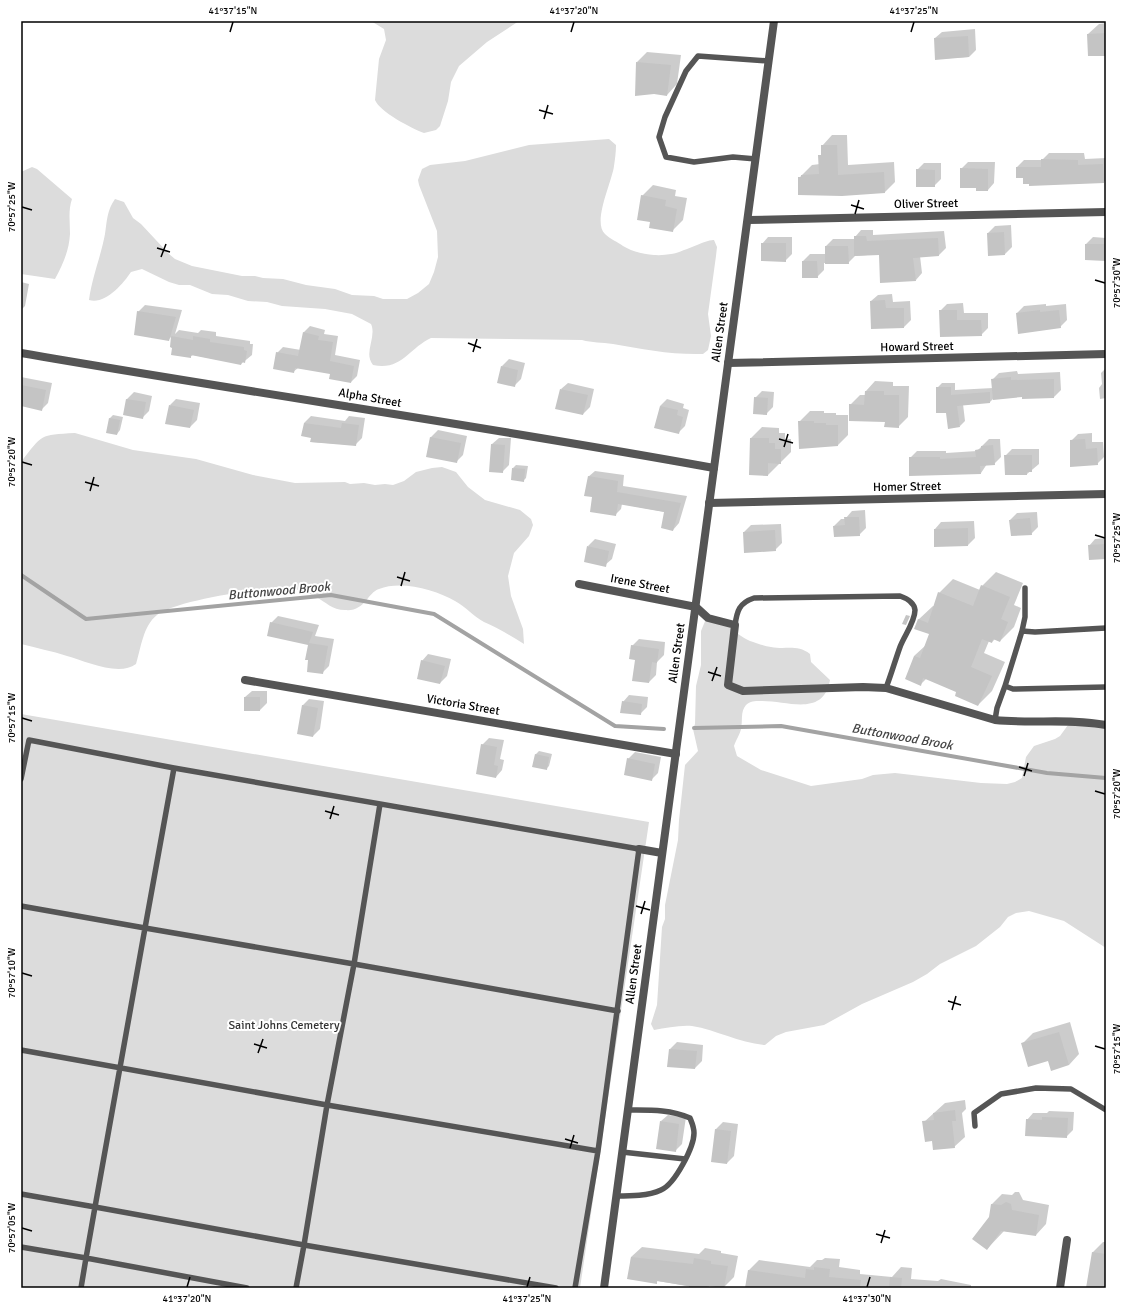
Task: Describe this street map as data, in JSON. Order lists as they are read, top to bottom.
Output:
{
  "streets": {
    "street": [
      "Oliver Street",
      "Allen Street",
      "Howard Street",
      "Alpha Street",
      "Homer Street",
      "Irene Street",
      "Victoria Street"
    ]
  },
  "crossings": [
    ["Oliver Street", "Allen Street"],
    ["Allen Street", "Howard Street"],
    ["Allen Street", "Alpha Street"],
    ["Allen Street", "Homer Street"],
    ["Allen Street", "Irene Street"],
    ["Allen Street", "Victoria Street"]
  ],
  "water": ["Buttonwood Brook"],
  "parks": ["Saint Johns Cemetery"],
  "coordinates": [
    "41°37'15\"N",
    "41°37'20\"N",
    "41°37'25\"N",
    "70°57'25\"W",
    "70°57'30\"W",
    "70°57'20\"W",
    "70°57'15\"W",
    "70°57'10\"W",
    "70°57'05\"W",
    "41°37'30\"N"
  ]
}
